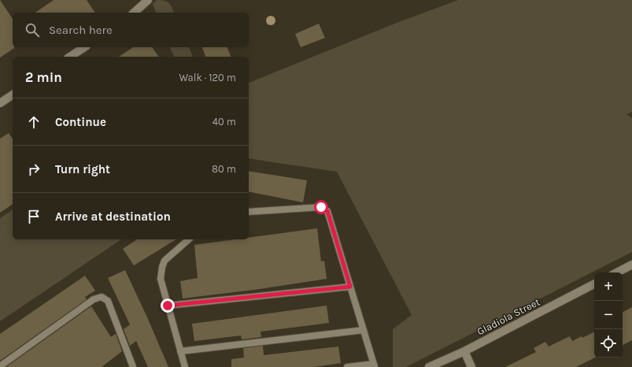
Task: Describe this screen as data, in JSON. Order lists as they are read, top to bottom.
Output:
{
  "streets": {
    "street": ["Gladiola Street"]
  },
  "page": {
    "search": "Search here",
    "heading": ["2 min", "Walk · 120 m"],
    "list": [
      ["Continue", "40 m"],
      ["Turn right", "80 m"],
      "Arrive at destination"
    ],
    "map_buttons": ["+", "−"]
  }
}
